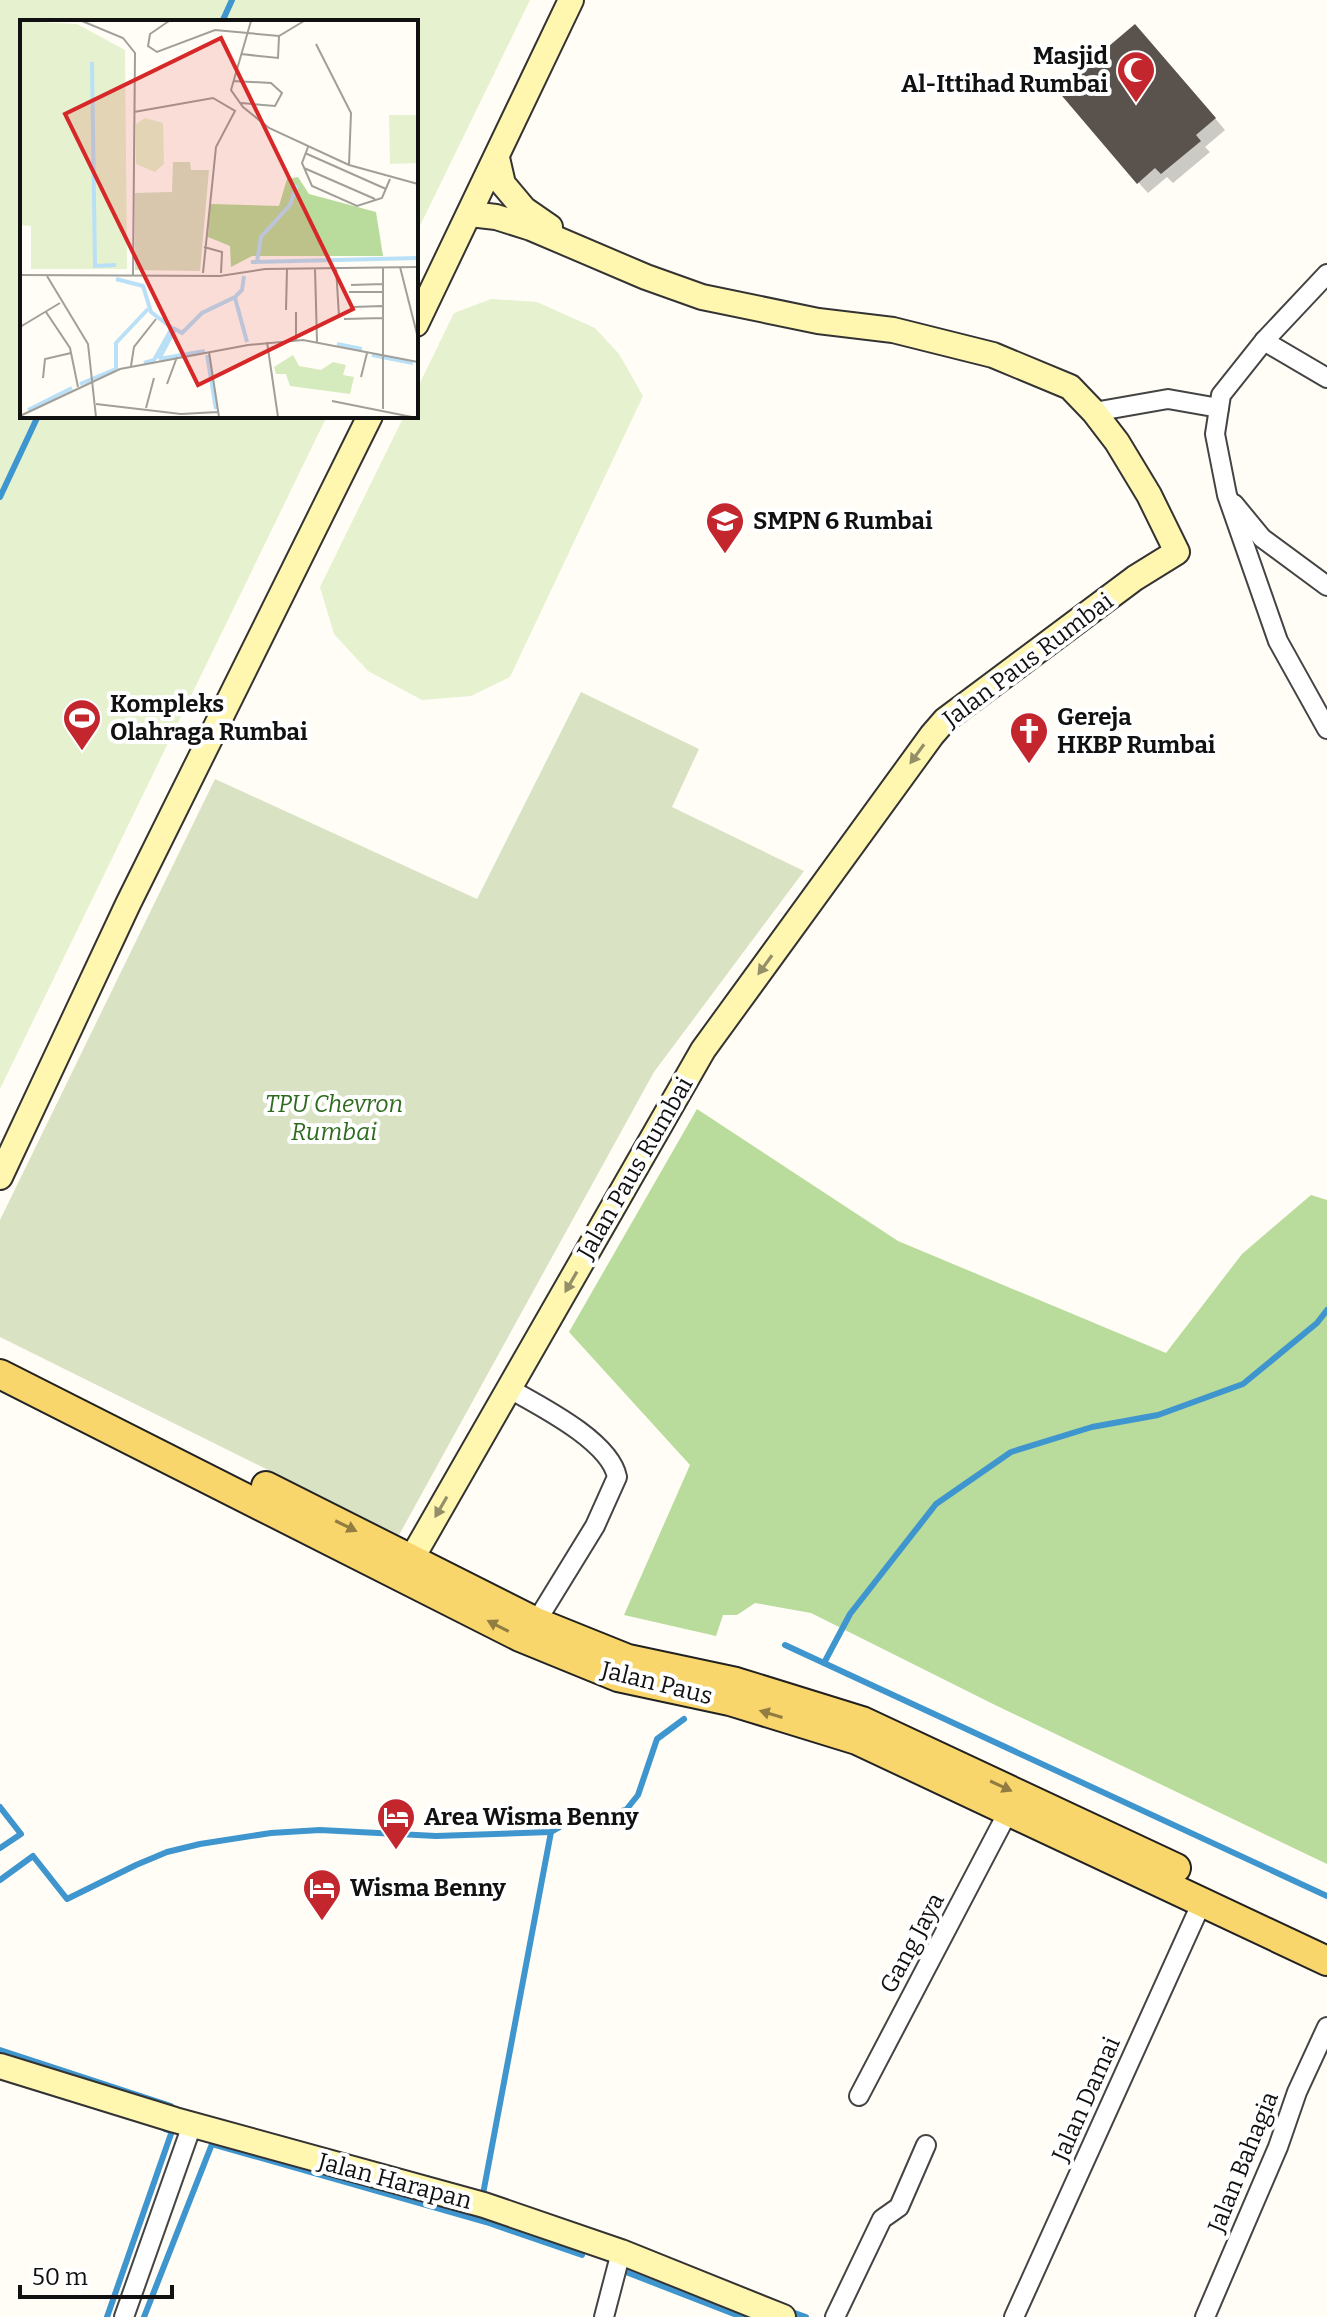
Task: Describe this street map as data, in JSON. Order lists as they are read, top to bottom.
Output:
{
  "streets": {
    "main road": ["Jalan Paus"],
    "street": [
      "Jalan Paus Rumbai",
      "Gang Jaya",
      "Jalan Damai",
      "Jalan Bahagia",
      "Jalan Harapan"
    ]
  },
  "crossings": [
    ["Jalan Paus Rumbai", "Jalan Paus"],
    ["Jalan Paus", "Gang Jaya"],
    ["Jalan Paus", "Jalan Damai"]
  ],
  "one_way": ["Jalan Paus Rumbai"],
  "parks": ["TPU Chevron Rumbai"],
  "places": {
    "mosque": ["Masjid Al-Ittihad Rumbai"],
    "school or university": ["SMPN 6 Rumbai"],
    "sports": ["Kompleks Olahraga Rumbai"],
    "church": ["Gereja HKBP Rumbai"],
    "hotel": ["Area Wisma Benny", "Wisma Benny"]
  },
  "scale_bar": "50 m"
}
